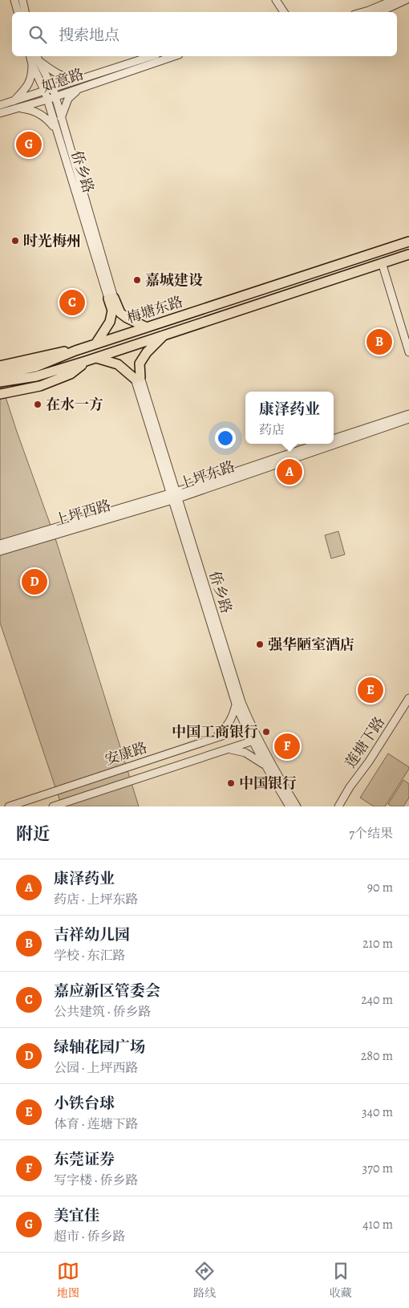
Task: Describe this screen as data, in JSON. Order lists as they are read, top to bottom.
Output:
{
  "streets": {
    "main road": ["梅塘东路"],
    "street": [
      "如意路",
      "侨乡路",
      "上坪东路",
      "上坪西路",
      "莲塘下路",
      "安康路"
    ]
  },
  "crossings": [
    ["如意路", "侨乡路"],
    ["侨乡路", "上坪东路"],
    ["侨乡路", "上坪西路"],
    ["侨乡路", "安康路"],
    ["上坪东路", "上坪西路"]
  ],
  "places": [
    "时光梅州",
    "嘉城建设",
    "在水一方",
    "强华陋室酒店",
    "中国工商银行",
    "中国银行"
  ],
  "page": {
    "search": "搜索地点",
    "pins": [
      "G",
      "C",
      "B",
      "A",
      "D",
      "E",
      "F"
    ],
    "popup": ["康泽药业", "药店"],
    "heading": ["附近", "7个结果"],
    "list": [
      {
        "mark": "A",
        "name": "康泽药业",
        "note": "药店 · 上坪东路",
        "value": "90 m"
      },
      {
        "mark": "B",
        "name": "吉祥幼儿园",
        "note": "学校 · 东汇路",
        "value": "210 m"
      },
      {
        "mark": "C",
        "name": "嘉应新区管委会",
        "note": "公共建筑 · 侨乡路",
        "value": "240 m"
      },
      {
        "mark": "D",
        "name": "绿轴花园广场",
        "note": "公园 · 上坪西路",
        "value": "280 m"
      },
      {
        "mark": "E",
        "name": "小铁台球",
        "note": "体育 · 莲塘下路",
        "value": "340 m"
      },
      {
        "mark": "F",
        "name": "东莞证券",
        "note": "写字楼 · 侨乡路",
        "value": "370 m"
      },
      {
        "mark": "G",
        "name": "美宜佳",
        "note": "超市 · 侨乡路",
        "value": "410 m"
      }
    ],
    "nav": ["地图", "路线", "收藏"]
  }
}
